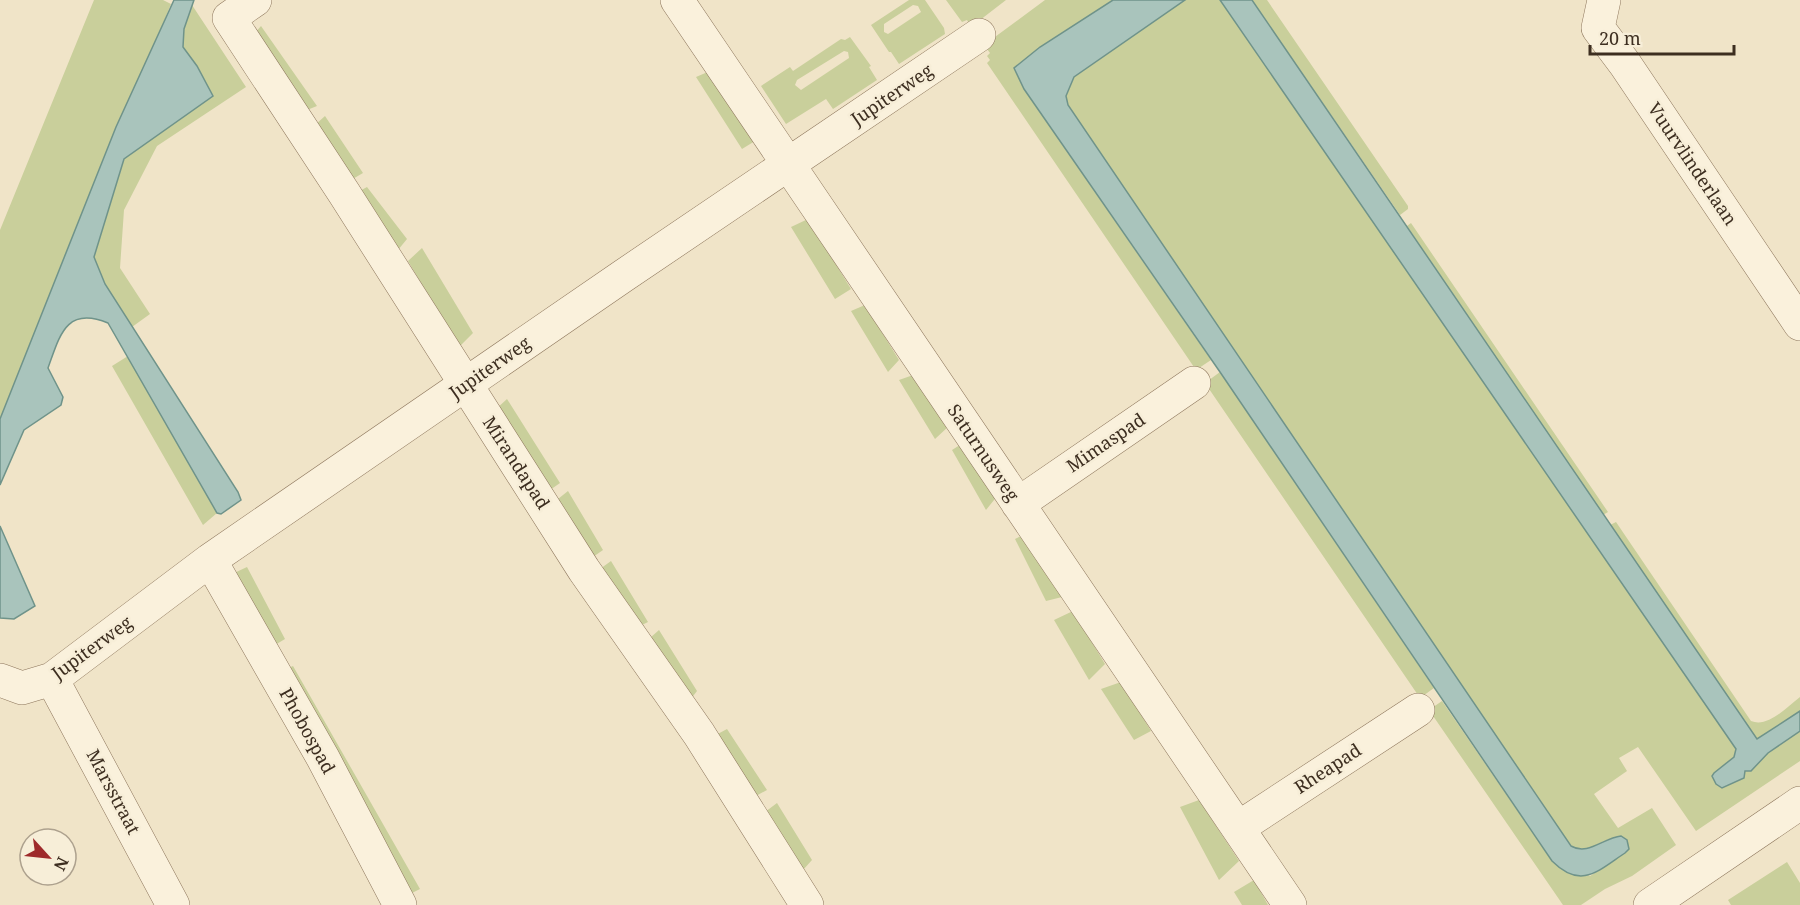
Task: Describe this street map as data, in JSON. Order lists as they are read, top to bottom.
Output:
{
  "streets": {
    "street": [
      "Jupiterweg",
      "Vuurvlinderlaan",
      "Mimaspad",
      "Saturnusweg",
      "Mirandapad",
      "Phobospad",
      "Rheapad",
      "Marsstraat"
    ]
  },
  "crossings": [
    ["Jupiterweg", "Saturnusweg"],
    ["Jupiterweg", "Mirandapad"],
    ["Jupiterweg", "Phobospad"],
    ["Jupiterweg", "Marsstraat"],
    ["Mimaspad", "Saturnusweg"],
    ["Saturnusweg", "Rheapad"]
  ],
  "scale_bar": "20 m",
  "north": "bottom right"
}
